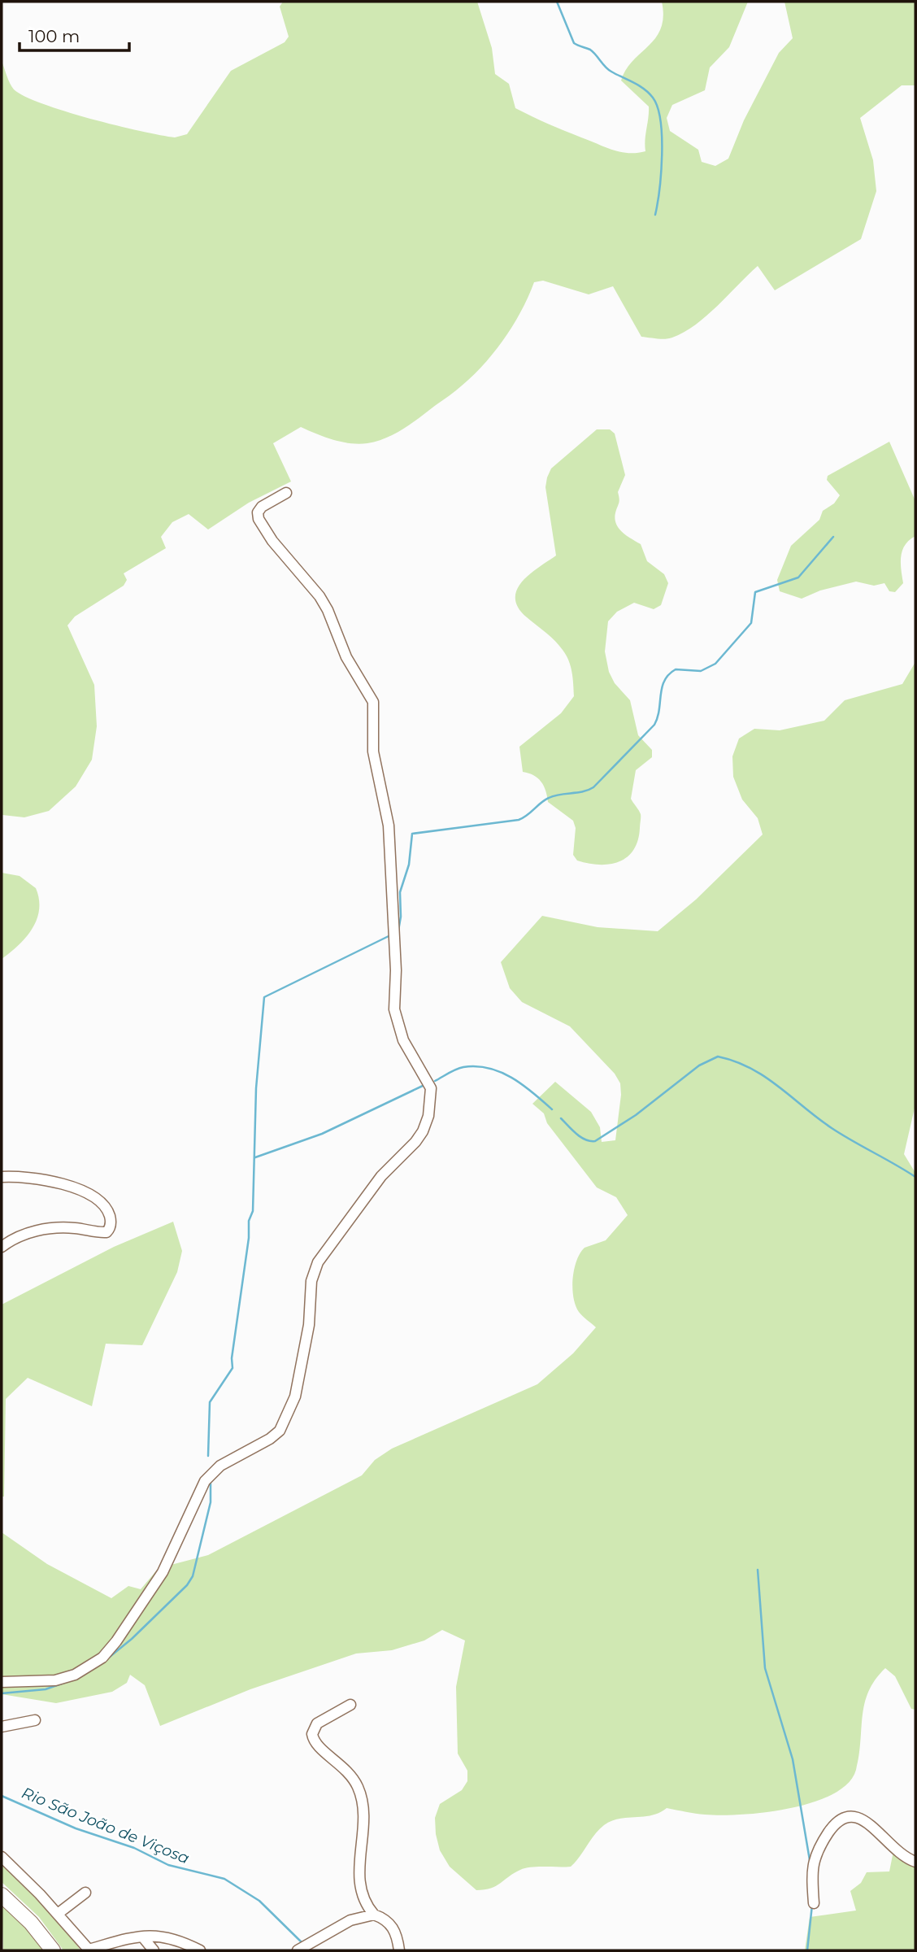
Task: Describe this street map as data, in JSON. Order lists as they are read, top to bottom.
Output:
{
  "water": ["Rio São João de Viçosa"],
  "scale_bar": "100 m"
}
